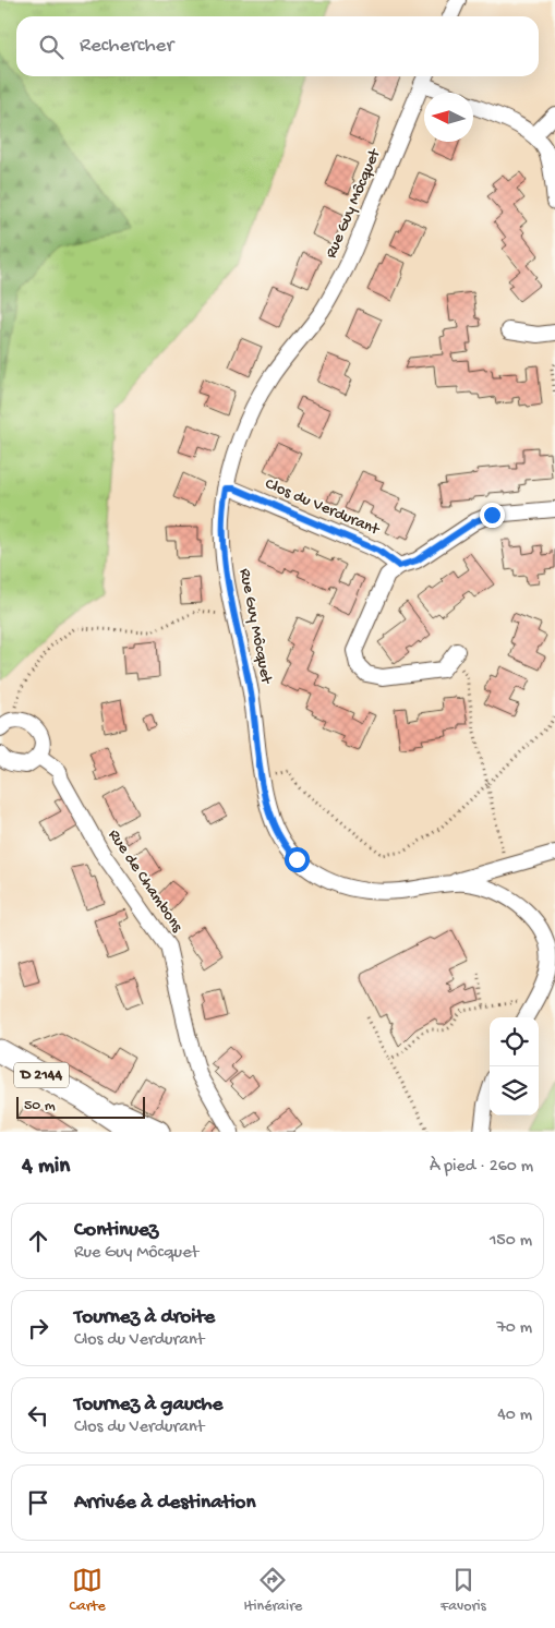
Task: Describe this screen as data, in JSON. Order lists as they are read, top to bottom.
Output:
{
  "streets": {
    "main road": ["D 2144"],
    "street": ["Rue Guy Môcquet", "Clos du Verdurant", "Rue de Chambons"]
  },
  "crossings": [
    ["Rue Guy Môcquet", "Clos du Verdurant"]
  ],
  "scale_bar": "50 m",
  "north": "left",
  "page": {
    "search": "Rechercher",
    "scale": "50 m",
    "heading": ["4 min", "À pied · 260 m"],
    "list": [
      ["Continuez", "Rue Guy Môcquet", "150 m"],
      ["Tournez à droite", "Clos du Verdurant", "70 m"],
      ["Tournez à gauche", "Clos du Verdurant", "40 m"],
      "Arrivée à destination"
    ],
    "nav": ["Carte", "Itinéraire", "Favoris"]
  }
}
